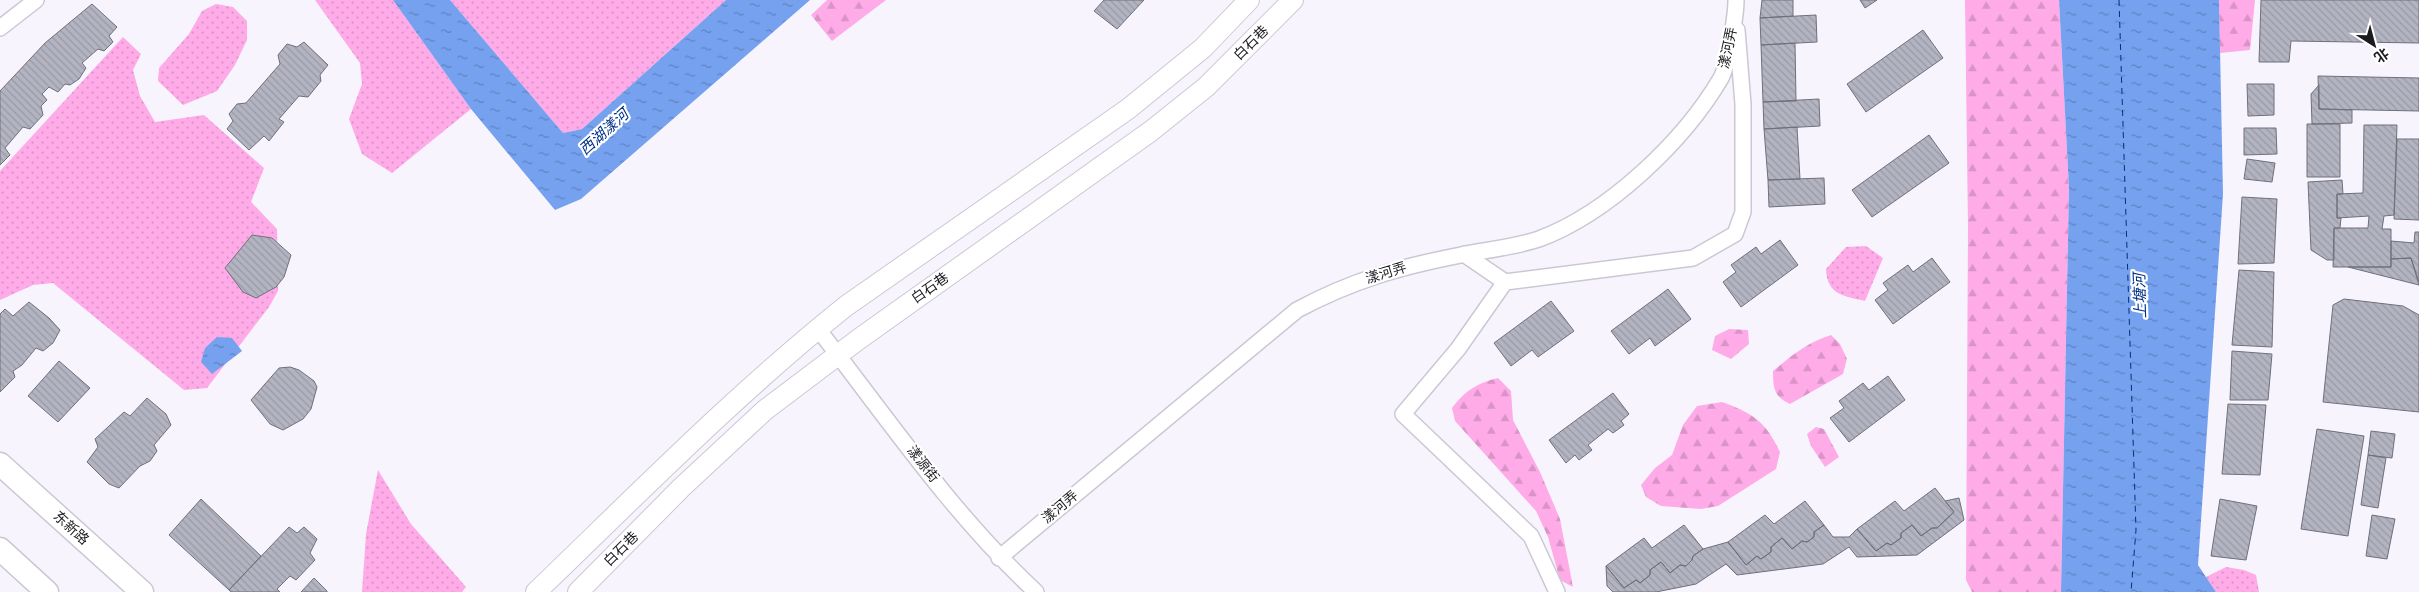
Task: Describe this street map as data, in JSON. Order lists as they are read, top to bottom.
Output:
{
  "streets": {
    "main road": ["白石巷", "东新路"],
    "street": ["漾河弄", "漾源街"]
  },
  "crossings": [
    ["白石巷", "漾源街"],
    ["漾河弄", "漾源街"]
  ],
  "water": ["西湖漾河", "上塘河"],
  "north": "bottom right"
}
